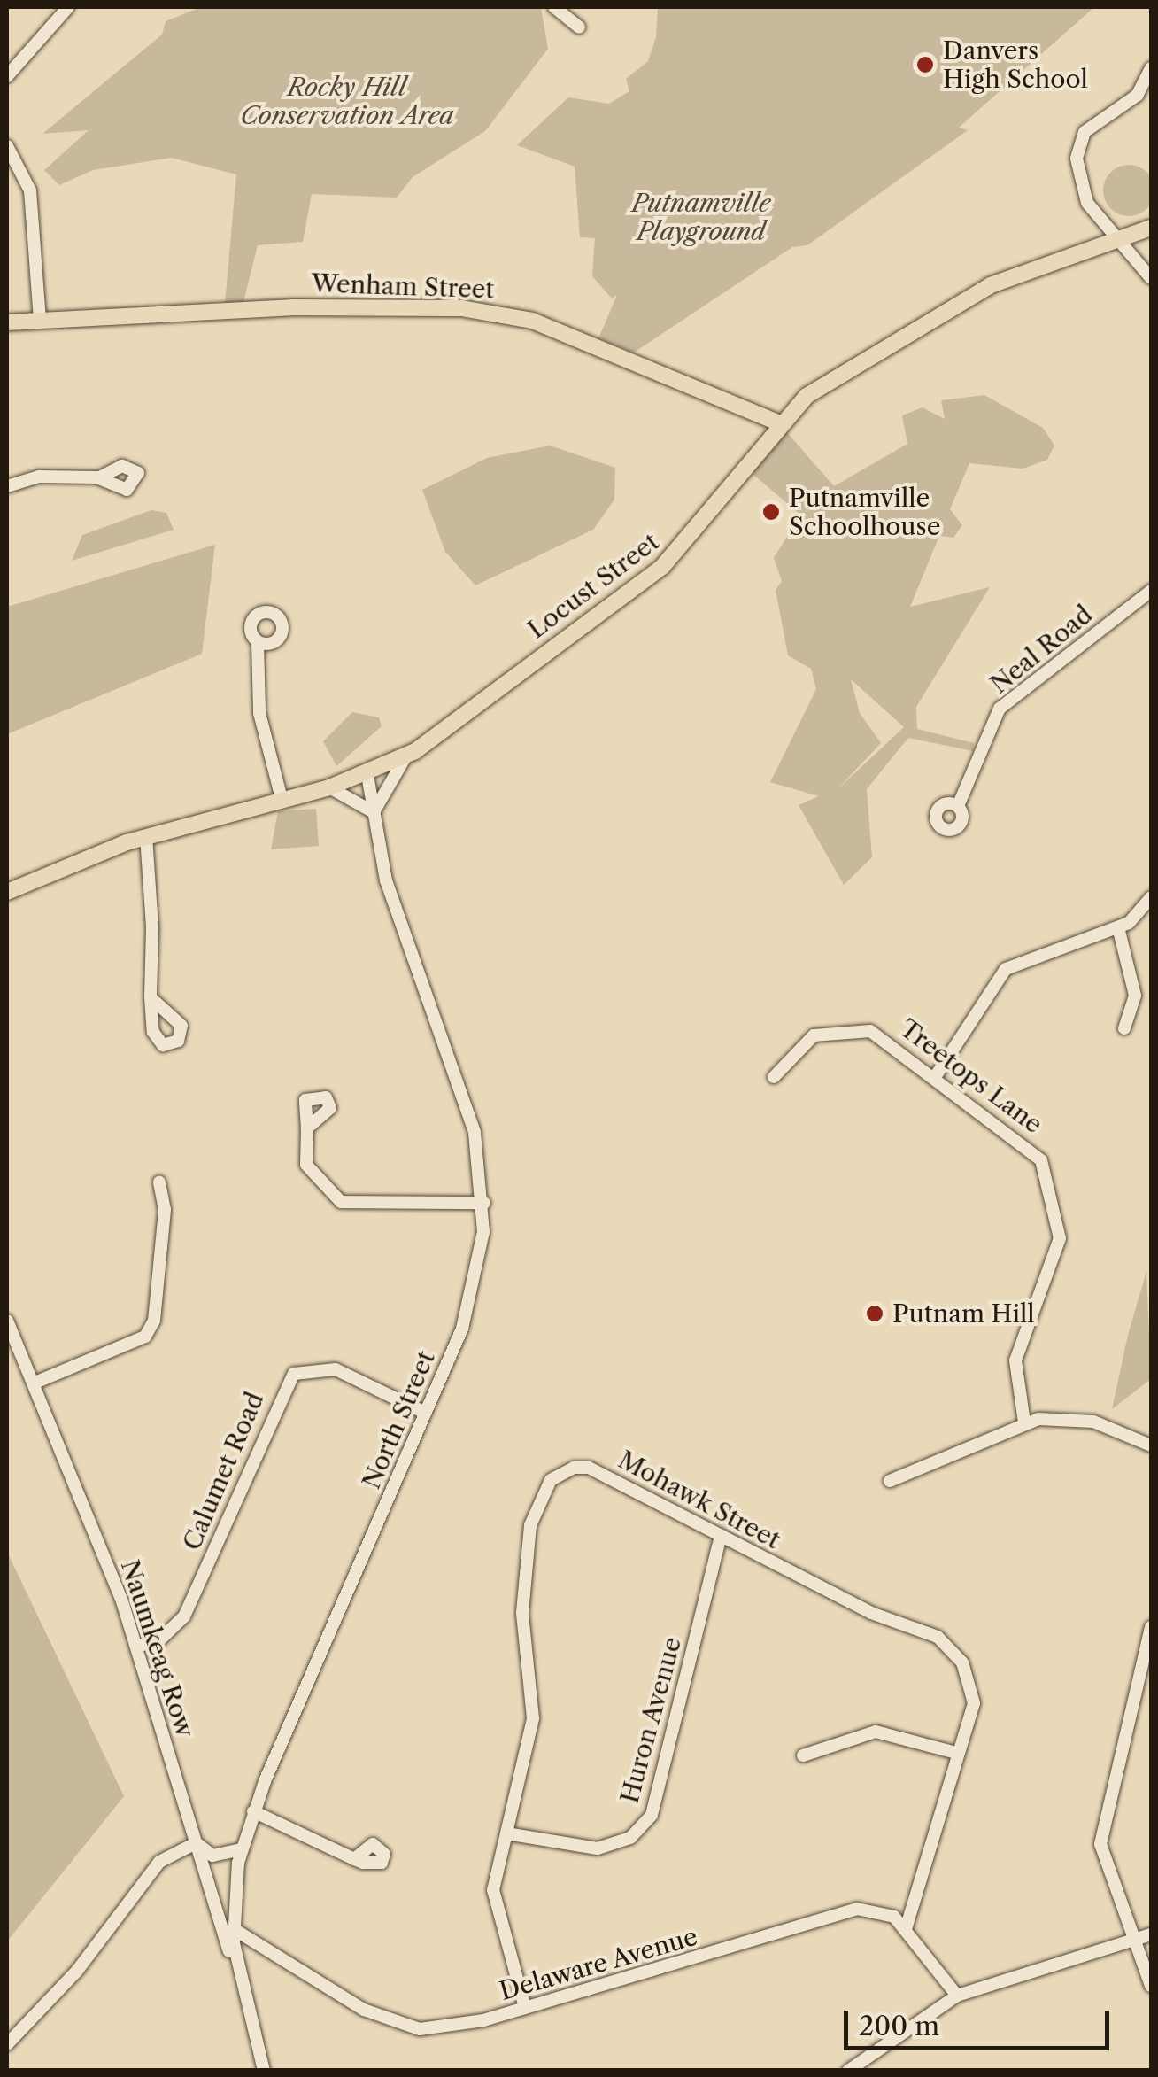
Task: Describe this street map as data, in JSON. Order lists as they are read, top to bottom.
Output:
{
  "streets": {
    "main road": ["Wenham Street", "Locust Street"],
    "street": [
      "Neal Road",
      "Treetops Lane",
      "North Street",
      "Calumet Road",
      "Mohawk Street",
      "Naumkeag Row",
      "Huron Avenue",
      "Delaware Avenue"
    ]
  },
  "crossings": [
    ["Wenham Street", "Locust Street"],
    ["Locust Street", "North Street"],
    ["North Street", "Calumet Road"],
    ["North Street", "Naumkeag Row"],
    ["North Street", "Delaware Avenue"],
    ["Calumet Road", "Naumkeag Row"],
    ["Mohawk Street", "Huron Avenue"],
    ["Mohawk Street", "Delaware Avenue"]
  ],
  "parks": ["Rocky Hill Conservation Area", "Putnamville Playground"],
  "places": ["Danvers High School", "Putnamville Schoolhouse", "Putnam Hill"],
  "scale_bar": "200 m"
}
